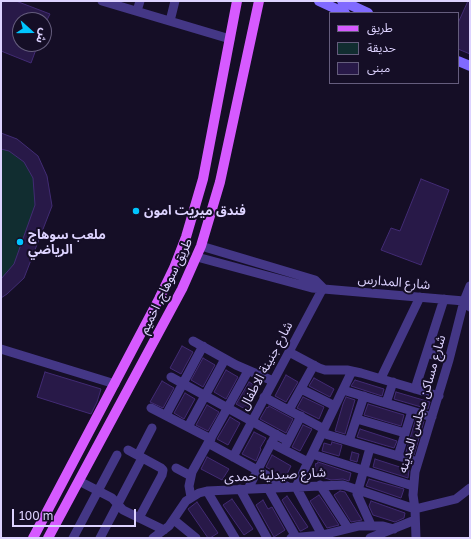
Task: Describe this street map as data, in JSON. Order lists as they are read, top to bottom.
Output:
{
  "streets": {
    "main road": ["طريق سوهاج, اخميم"],
    "street": [
      "شارع المدارس",
      "شارع جنينة الاطفال",
      "شارع مساكن مجلس المدينه",
      "شارع صيدلية حمدى"
    ]
  },
  "crossings": [
    ["شارع المدارس", "طريق سوهاج, اخميم"],
    ["شارع المدارس", "شارع جنينة الاطفال"],
    ["شارع المدارس", "شارع مساكن مجلس المدينه"],
    ["شارع مساكن مجلس المدينه", "شارع صيدلية حمدى"]
  ],
  "places": ["فندق ميريت امون", "ملعب سوهاج الرياضي"],
  "legend": ["طريق", "حديقة", "مبنى"],
  "scale_bar": "100 m",
  "north": "right"
}
